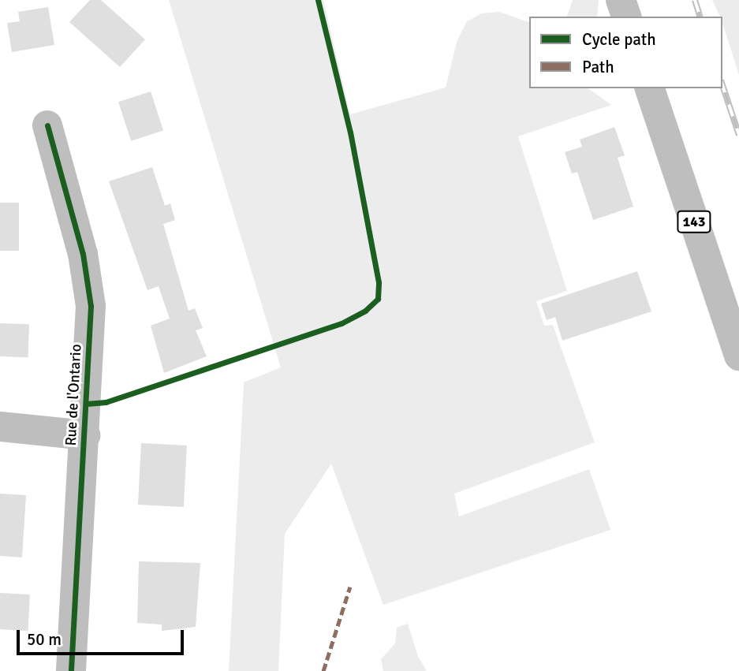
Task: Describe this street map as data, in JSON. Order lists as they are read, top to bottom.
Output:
{
  "streets": {
    "street": ["143", "Rue de l'Ontario"]
  },
  "legend": ["Cycle path", "Path"],
  "scale_bar": "50 m"
}
